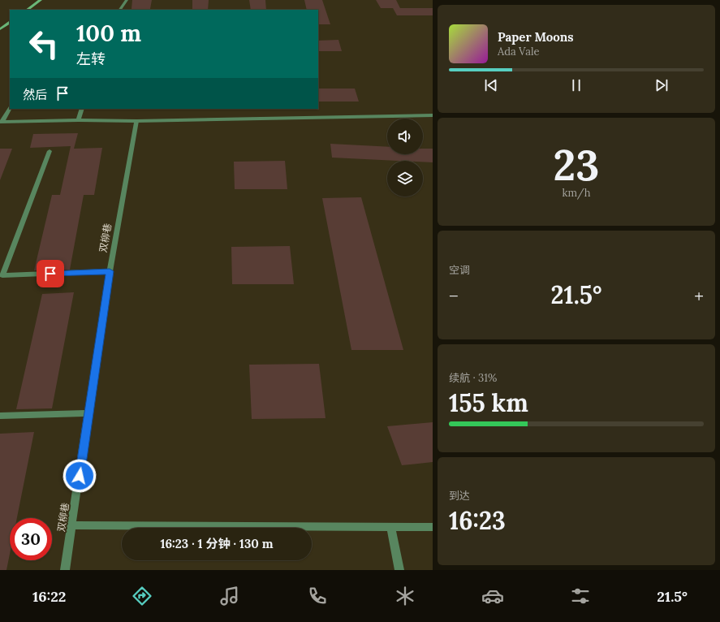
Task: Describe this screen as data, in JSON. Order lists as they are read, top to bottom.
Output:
{
  "streets": {
    "street": ["双柳巷"]
  },
  "page": {
    "turn": ["100 m", "左转"],
    "song": ["Paper Moons", "Ada Vale"],
    "then": "然后",
    "tile": [
      ["23", "km/h"],
      "空调",
      ["续航 · 31%", "155 km"],
      ["到达", "16:23"]
    ],
    "heat": ["−", "21.5°", "+"],
    "limit": "30",
    "trip": "16:23 · 1 分钟 · 130 m",
    "tabs": ["16:22", "21.5°"]
  }
}
